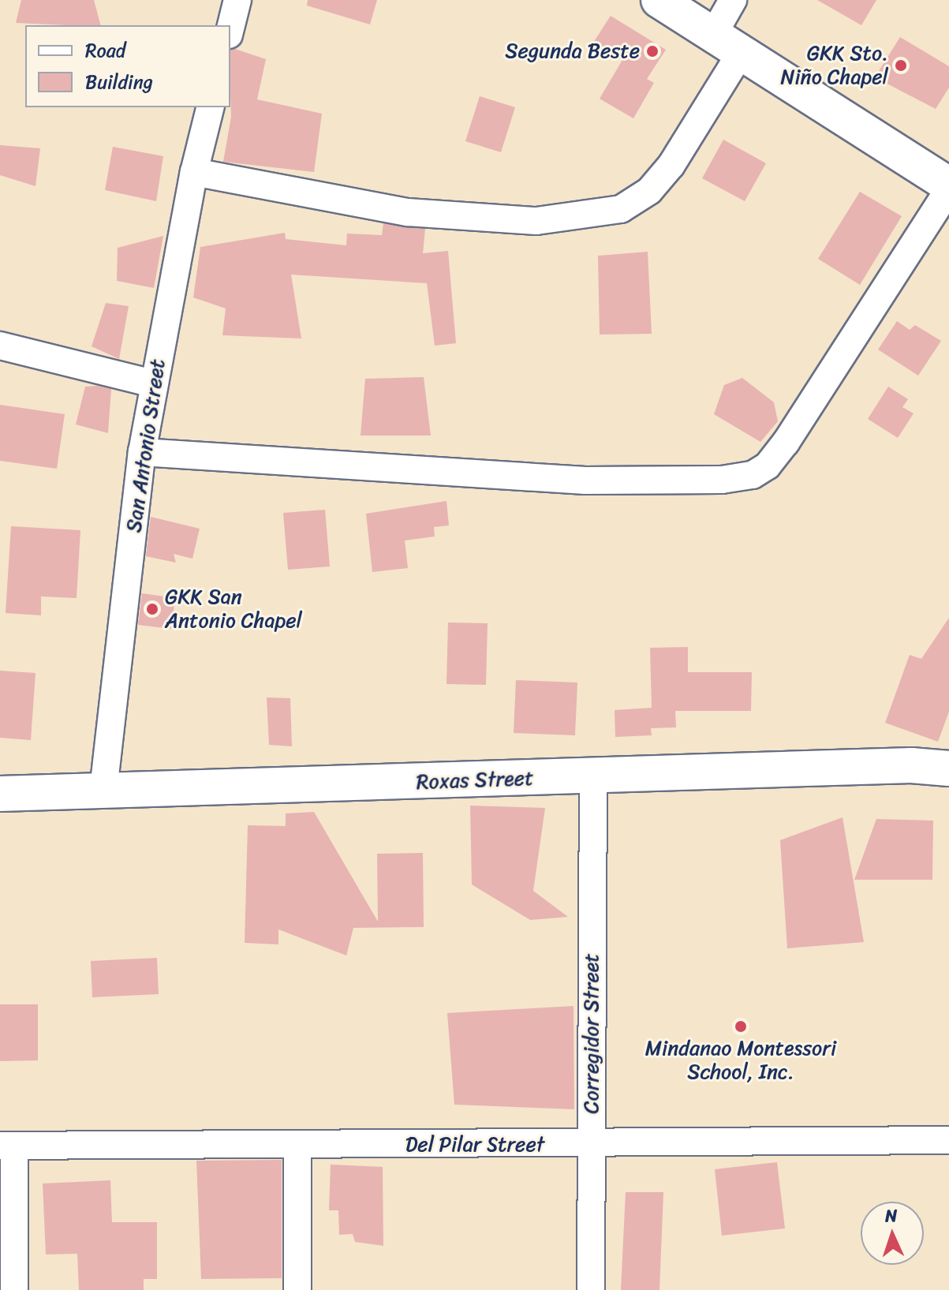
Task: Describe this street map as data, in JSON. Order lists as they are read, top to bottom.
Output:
{
  "streets": {
    "street": [
      "San Antonio Street",
      "Roxas Street",
      "Corregidor Street",
      "Del Pilar Street"
    ]
  },
  "crossings": [
    ["San Antonio Street", "Roxas Street"],
    ["Roxas Street", "Corregidor Street"],
    ["Corregidor Street", "Del Pilar Street"]
  ],
  "places": [
    "Segunda Beste",
    "GKK Sto. Niño Chapel",
    "GKK San Antonio Chapel",
    "Mindanao Montessori School, Inc."
  ],
  "legend": ["Road", "Building"],
  "north": "top"
}
